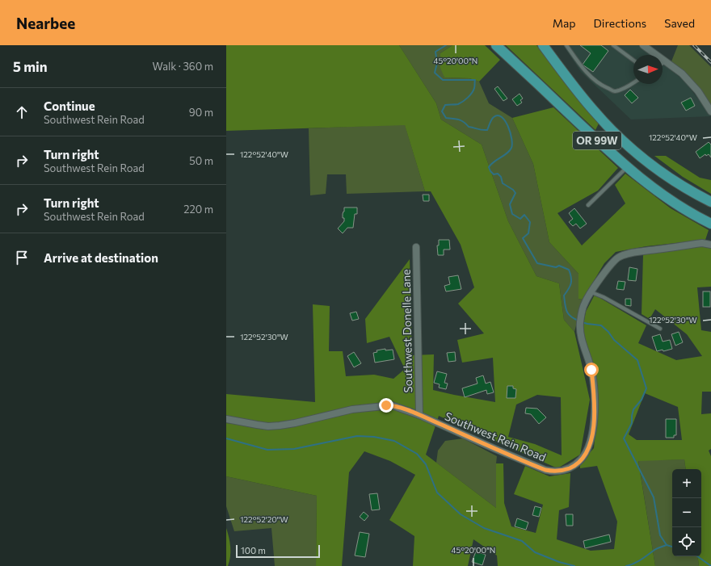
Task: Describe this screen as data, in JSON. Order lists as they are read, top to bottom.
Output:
{
  "streets": {
    "highway": ["OR 99W"],
    "street": ["Southwest Donelle Lane", "Southwest Rein Road"]
  },
  "crossings": [
    ["Southwest Donelle Lane", "Southwest Rein Road"]
  ],
  "scale_bar": "100 m",
  "north": "right",
  "page": {
    "header": "Nearbee",
    "nav": ["Map", "Directions", "Saved"],
    "heading": ["5 min", "Walk · 360 m"],
    "list": [
      ["Continue", "Southwest Rein Road", "90 m"],
      ["Turn right", "Southwest Rein Road", "50 m"],
      ["Turn right", "Southwest Rein Road", "220 m"],
      "Arrive at destination"
    ],
    "map_buttons": ["+", "−"],
    "scale": "100 m"
  },
  "coordinates": [
    "45°20'00\"N",
    "122°52'40\"W",
    "122°52'30\"W",
    "122°52'20\"W"
  ]
}
